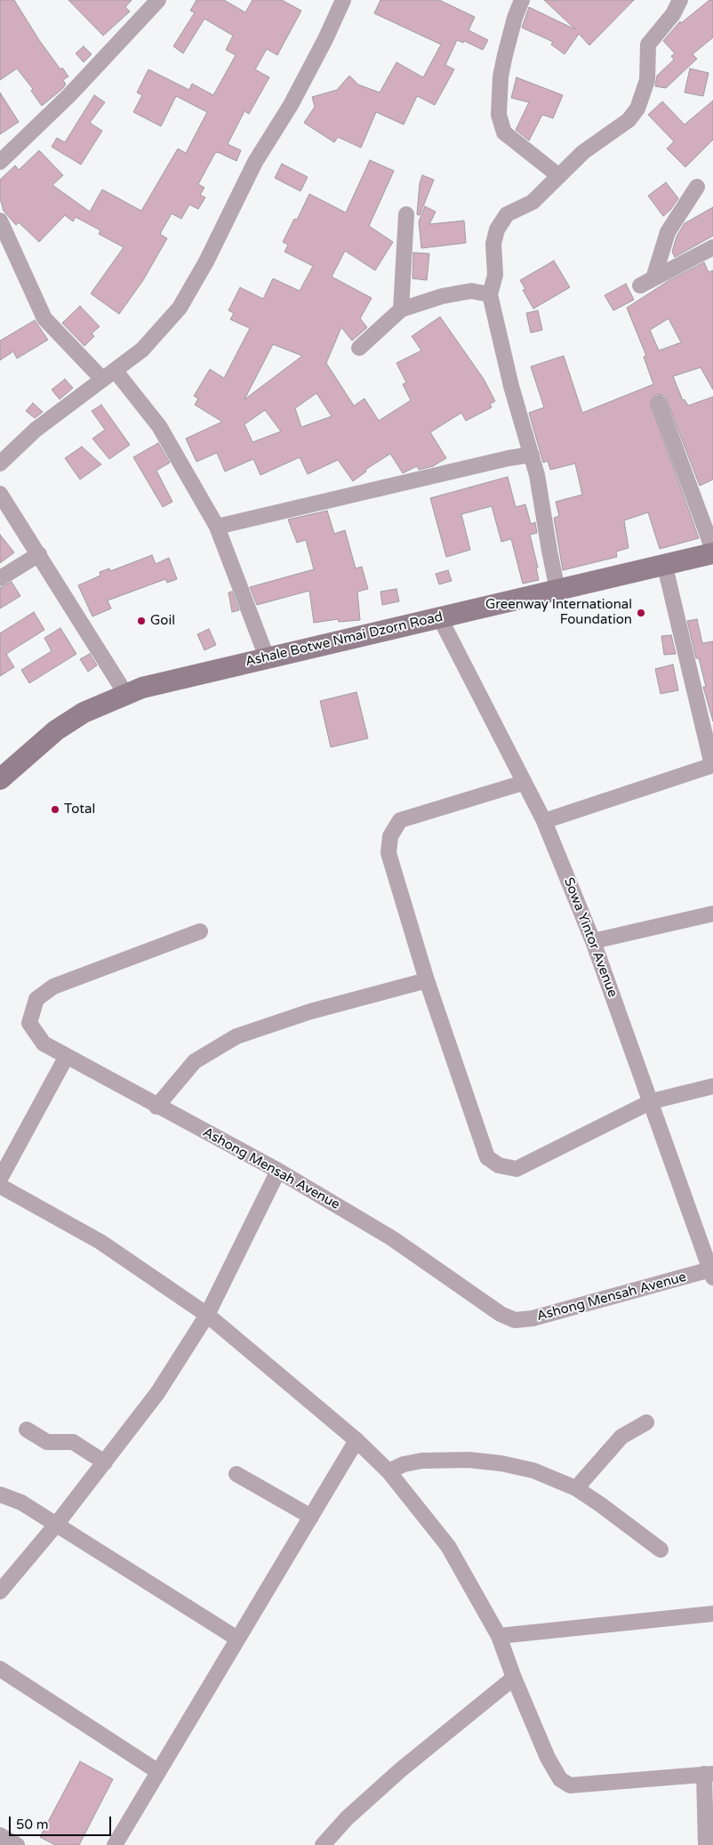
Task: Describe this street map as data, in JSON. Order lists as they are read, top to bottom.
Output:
{
  "streets": {
    "main road": ["Ashale Botwe Nmai Dzorn Road"],
    "street": ["Sowa Yintor Avenue", "Ashong Mensah Avenue"]
  },
  "crossings": [
    ["Ashale Botwe Nmai Dzorn Road", "Sowa Yintor Avenue"],
    ["Sowa Yintor Avenue", "Ashong Mensah Avenue"]
  ],
  "places": ["Greenway International Foundation", "Goil", "Total"],
  "scale_bar": "50 m"
}
